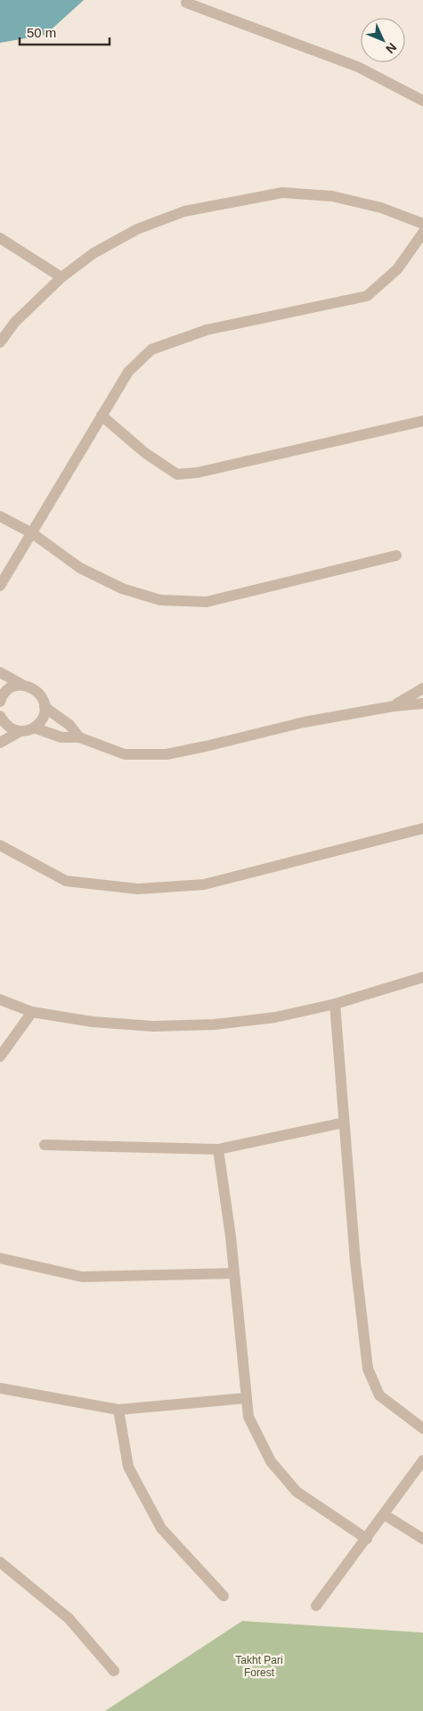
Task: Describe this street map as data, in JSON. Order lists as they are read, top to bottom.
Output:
{
  "parks": ["Takht Pari Forest"],
  "scale_bar": "50 m",
  "north": "bottom right"
}
